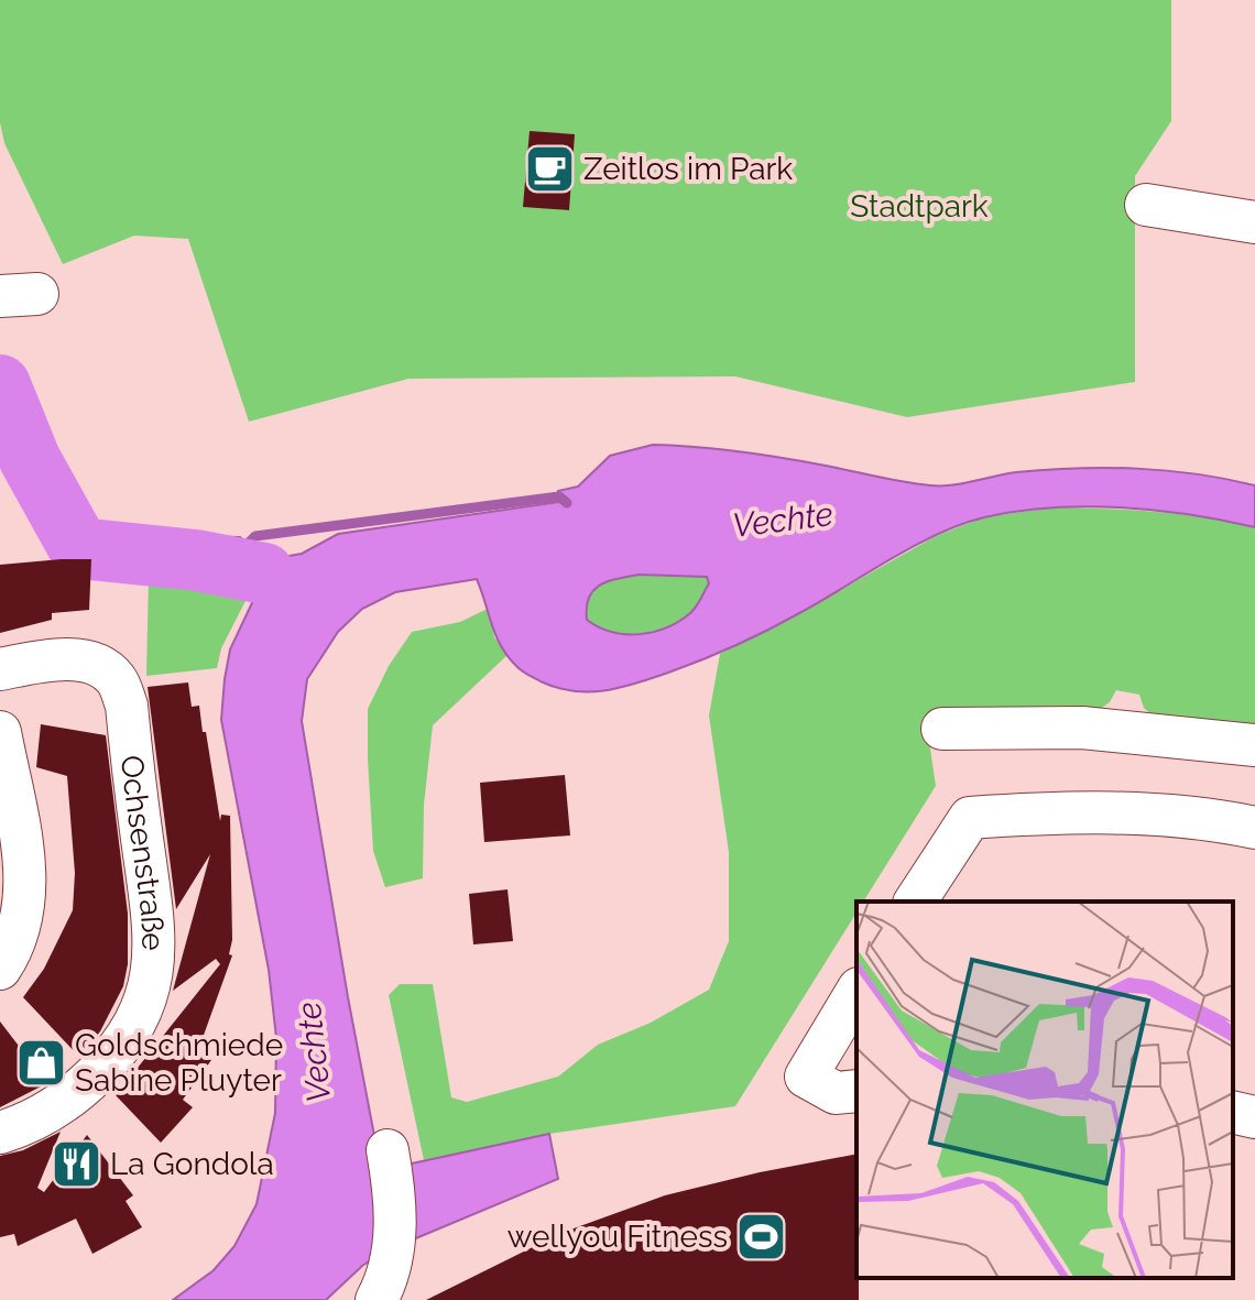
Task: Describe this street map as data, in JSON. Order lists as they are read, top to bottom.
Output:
{
  "streets": {
    "street": ["Ochsenstraße"]
  },
  "water": ["Vechte"],
  "parks": ["Stadtpark"],
  "places": {
    "cafe": ["Zeitlos im Park"],
    "shop": ["Goldschmiede Sabine Pluyter"],
    "restaurant": ["La Gondola"],
    "sports": ["wellyou Fitness"]
  }
}
